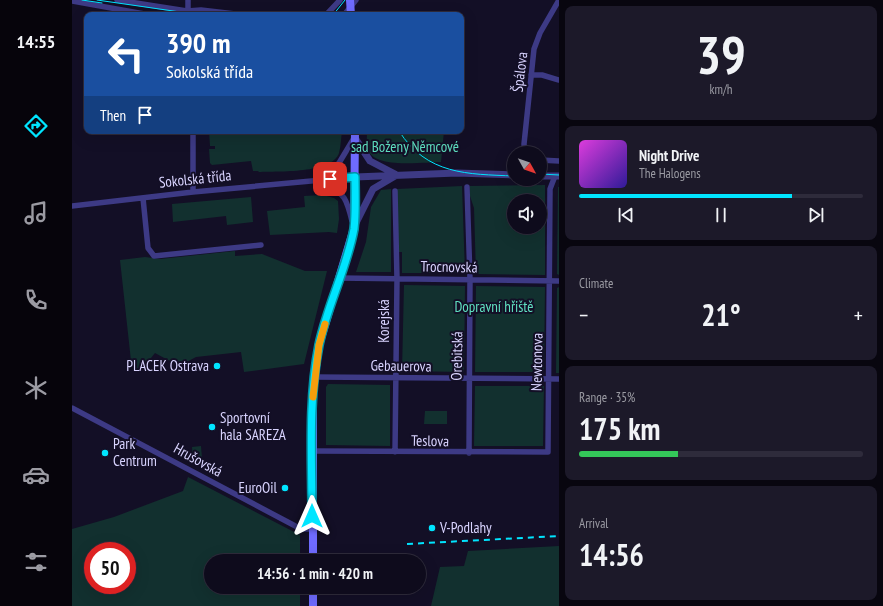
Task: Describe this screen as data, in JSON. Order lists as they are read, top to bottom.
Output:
{
  "streets": {
    "street": [
      "Špálova",
      "Sokolská třída",
      "Trocnovská",
      "Korejská",
      "Orebitská",
      "Newtonova",
      "Gebauerova",
      "Teslova",
      "Hrušovská"
    ]
  },
  "crossings": [
    ["Trocnovská", "Korejská"],
    ["Trocnovská", "Orebitská"],
    ["Trocnovská", "Newtonova"],
    ["Korejská", "Gebauerova"],
    ["Korejská", "Teslova"],
    ["Orebitská", "Gebauerova"],
    ["Orebitská", "Teslova"],
    ["Newtonova", "Gebauerova"],
    ["Newtonova", "Teslova"]
  ],
  "parks": ["sad Boženy Němcové", "Dopravní hřiště"],
  "places": [
    "PLACEK Ostrava",
    "Sportovní hala SAREZA",
    "Park Centrum",
    "EuroOil",
    "V-Podlahy"
  ],
  "north": "bottom right",
  "page": {
    "tabs": "14:55",
    "tile": [
      ["39", "km/h"],
      "Climate",
      ["Range · 35%", "175 km"],
      ["Arrival", "14:56"]
    ],
    "turn": ["390 m", "Sokolská třída"],
    "then": "Then",
    "song": ["Night Drive", "The Halogens"],
    "heat": ["−", "21°", "+"],
    "limit": "50",
    "trip": "14:56 · 1 min · 420 m"
  }
}
